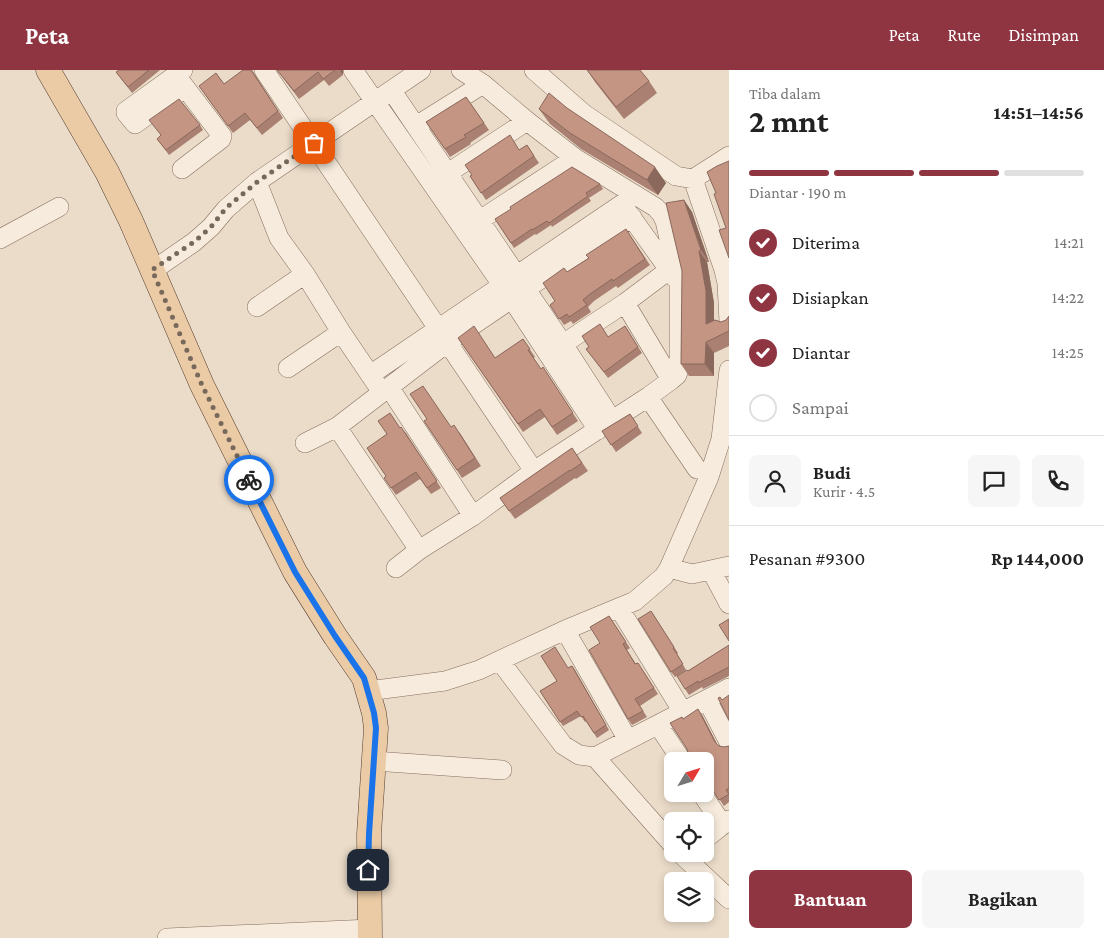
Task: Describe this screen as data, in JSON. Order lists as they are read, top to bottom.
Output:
{
  "north": "top right",
  "page": {
    "header": "Peta",
    "nav": ["Peta", "Rute", "Disimpan"],
    "heading": ["2 mnt", "Tiba dalam", "14:51–14:56"],
    "panel": [
      "Budi",
      "Kurir · 4.5",
      "Pesanan #9300",
      "Rp 144,000"
    ],
    "bar": "Diantar · 190 m",
    "list": [
      ["Diterima", "14:21"],
      ["Disiapkan", "14:22"],
      ["Diantar", "14:25"],
      "Sampai"
    ],
    "buttons": ["Bantuan", "Bagikan"]
  }
}
